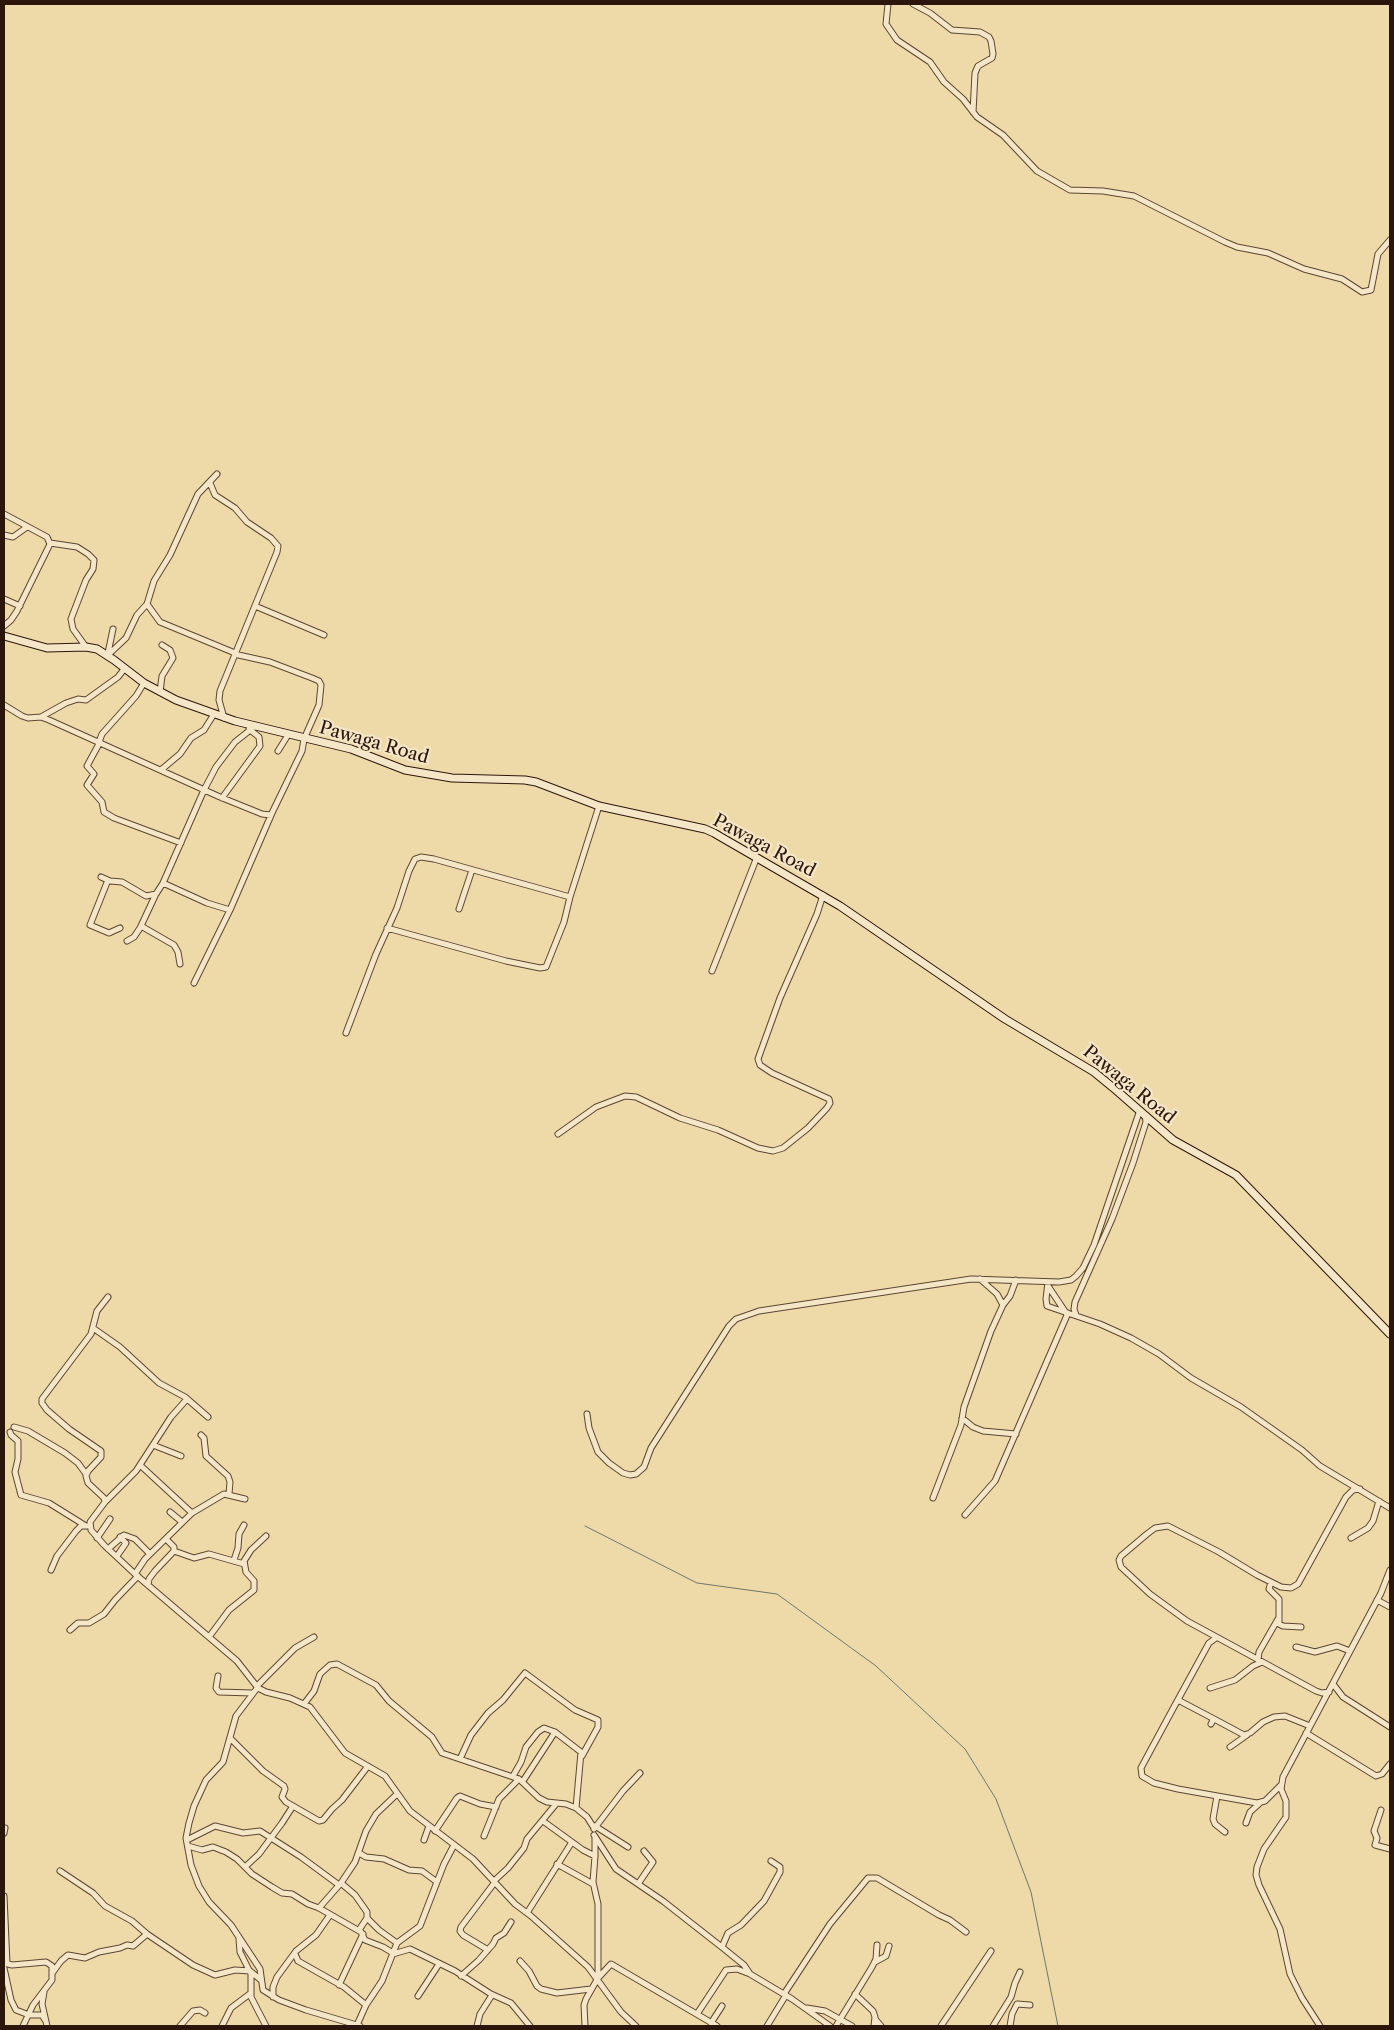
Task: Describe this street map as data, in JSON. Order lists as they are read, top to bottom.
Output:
{
  "streets": {
    "main road": ["Pawaga Road"]
  }
}
